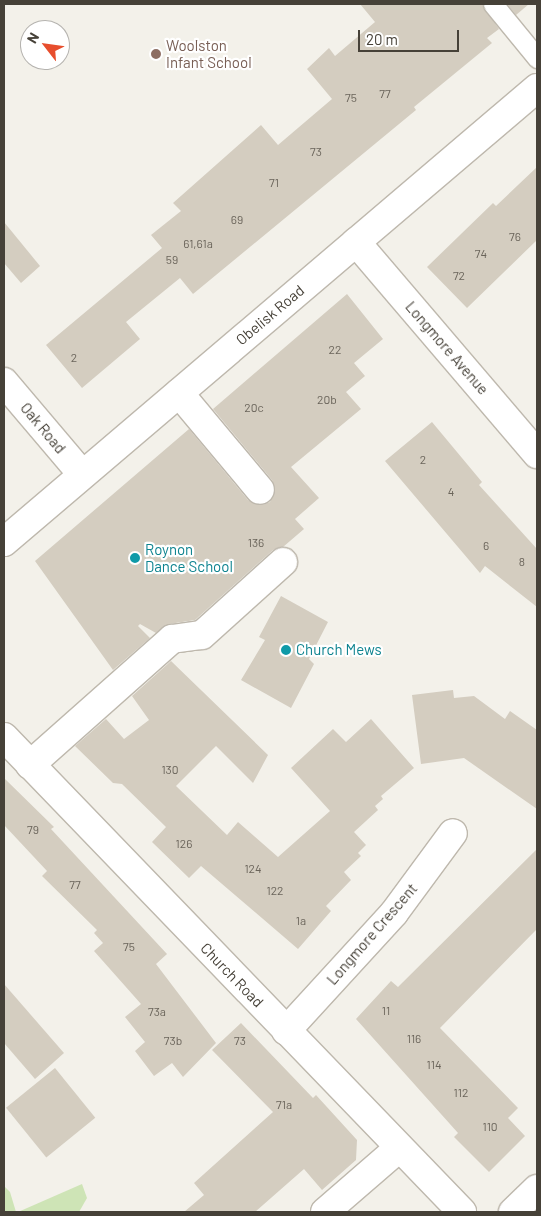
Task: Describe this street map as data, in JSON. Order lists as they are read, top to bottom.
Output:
{
  "streets": {
    "street": [
      "Obelisk Road",
      "Longmore Avenue",
      "Oak Road",
      "Longmore Crescent",
      "Church Road"
    ]
  },
  "crossings": [
    ["Obelisk Road", "Longmore Avenue"],
    ["Obelisk Road", "Oak Road"],
    ["Longmore Crescent", "Church Road"]
  ],
  "places": ["Woolston Infant School", "Roynon Dance School", "Church Mews"],
  "house_numbers": [
    "77",
    "75",
    "73",
    "71",
    "69",
    "76",
    "61,61a",
    "74",
    "59",
    "72",
    "22",
    "2",
    "20b",
    "20c",
    "2",
    "4",
    "136",
    "6",
    "8",
    "130",
    "79",
    "126",
    "124",
    "77",
    "122",
    "1a",
    "75",
    "11",
    "73a",
    "116",
    "73b",
    "73",
    "114",
    "112",
    "71a",
    "110"
  ],
  "scale_bar": "20 m",
  "north": "top left"
}
